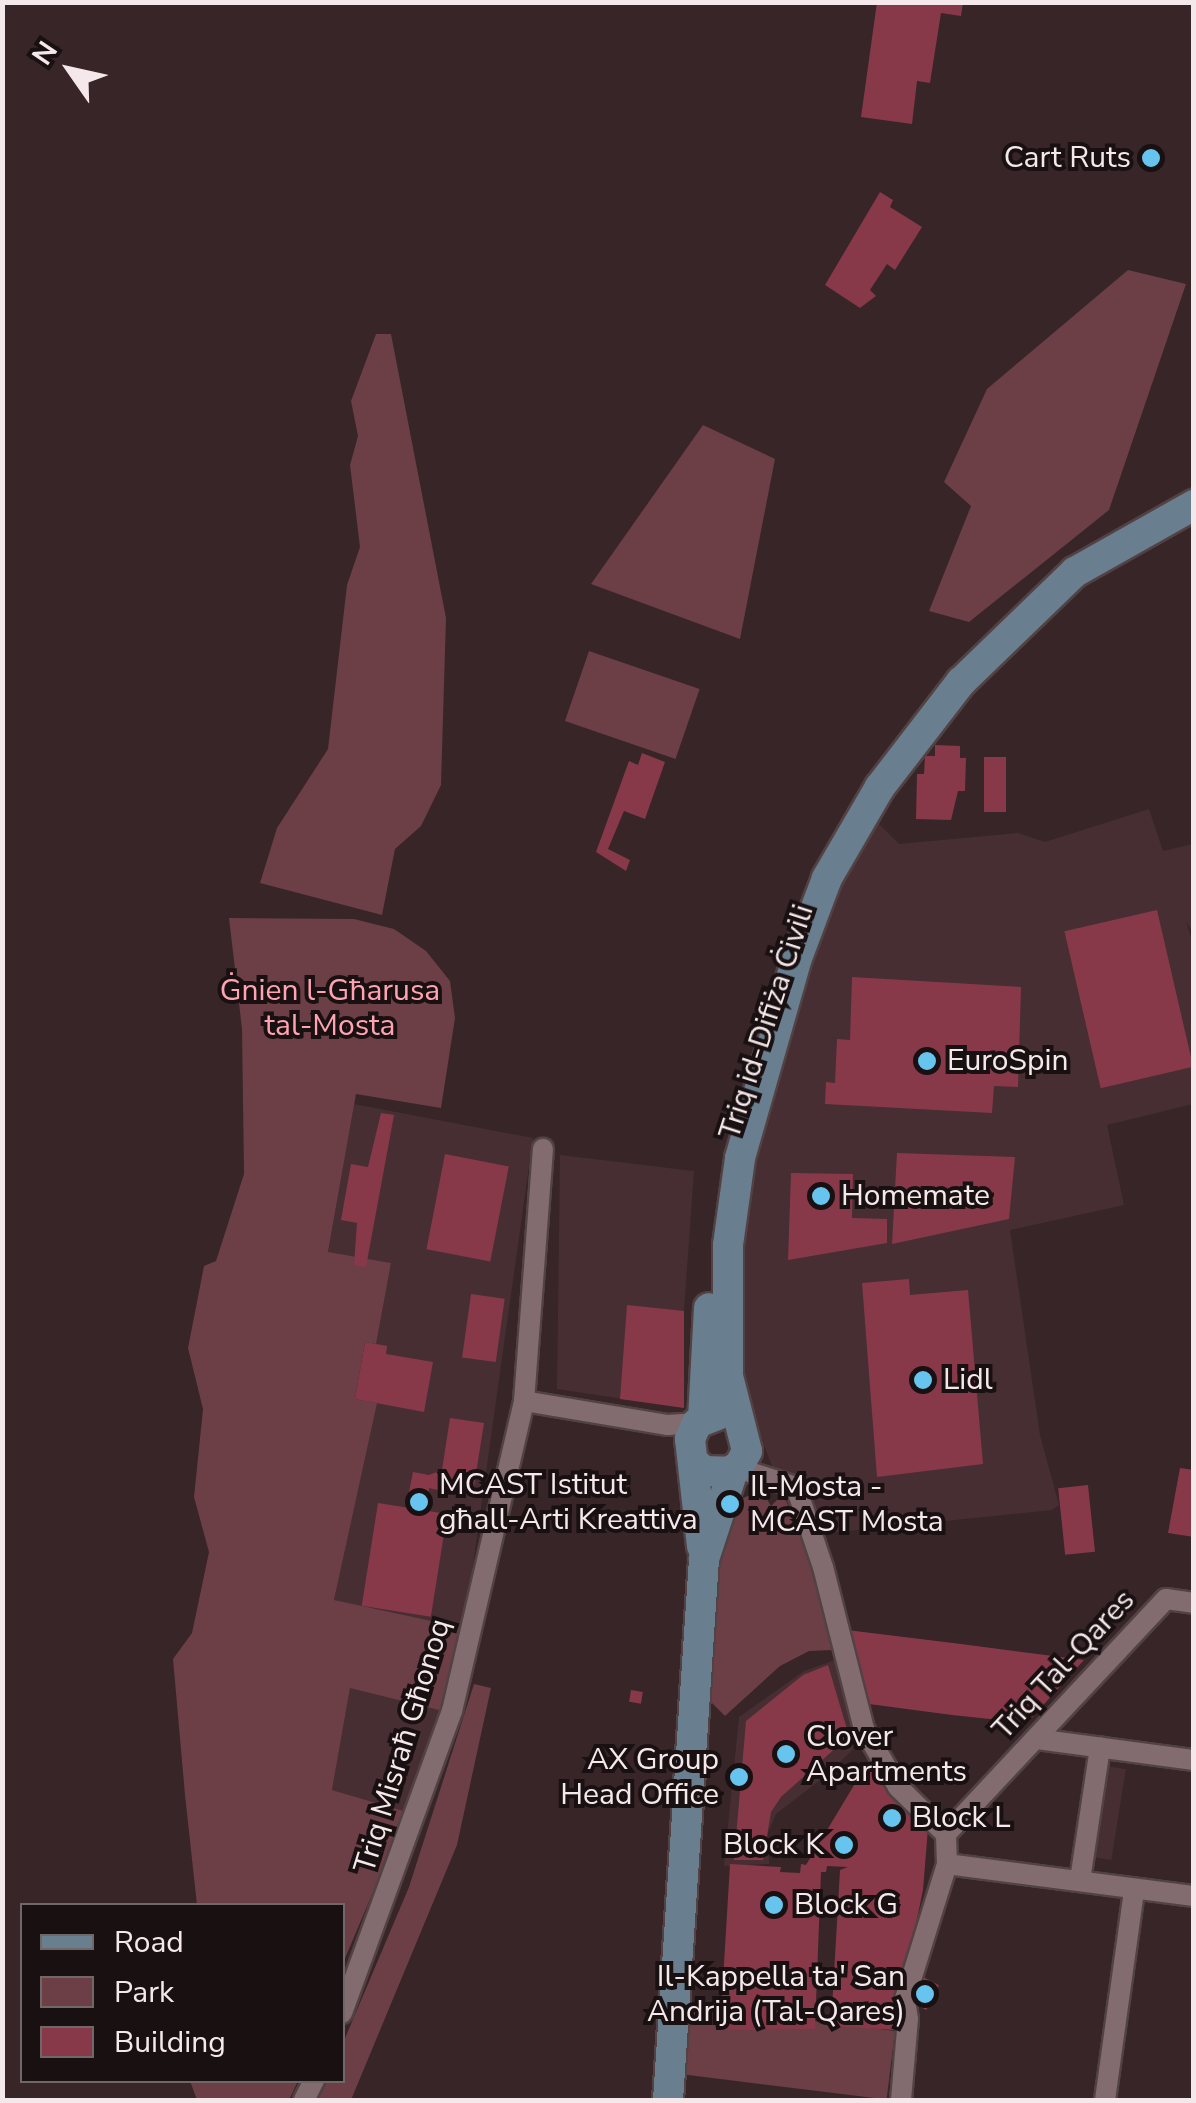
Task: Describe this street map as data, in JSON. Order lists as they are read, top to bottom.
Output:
{
  "streets": {
    "main road": ["Triq id-Difiża Ċivili"],
    "street": ["Triq Tal-Qares", "Triq Misraħ Għonoq"]
  },
  "parks": ["Ġnien l-Għarusa tal-Mosta"],
  "places": [
    "Cart Ruts",
    "EuroSpin",
    "Homemate",
    "Lidl",
    "MCAST Istitut għall-Arti Kreattiva",
    "Il-Mosta - MCAST Mosta",
    "Clover Apartments",
    "AX Group Head Office",
    "Block L",
    "Block K",
    "Block G",
    "Il-Kappella ta' San Andrija (Tal-Qares)"
  ],
  "legend": ["Road", "Park", "Building"],
  "north": "top left"
}
